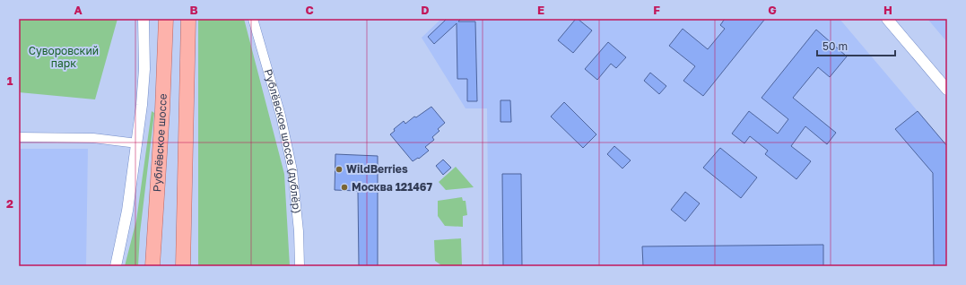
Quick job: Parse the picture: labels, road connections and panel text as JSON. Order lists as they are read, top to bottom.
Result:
{
  "streets": {
    "main road": ["Рублёвское шоссе"],
    "street": ["Рублёвское шоссе (дублёр)"]
  },
  "parks": ["Суворовский парк"],
  "places": ["WildBerries", "Москва 121467"],
  "scale_bar": "50 m",
  "grid": {
    "columns": [
      "A",
      "B",
      "C",
      "D",
      "E",
      "F",
      "G",
      "H"
    ],
    "rows": ["1", "2"]
  }
}
